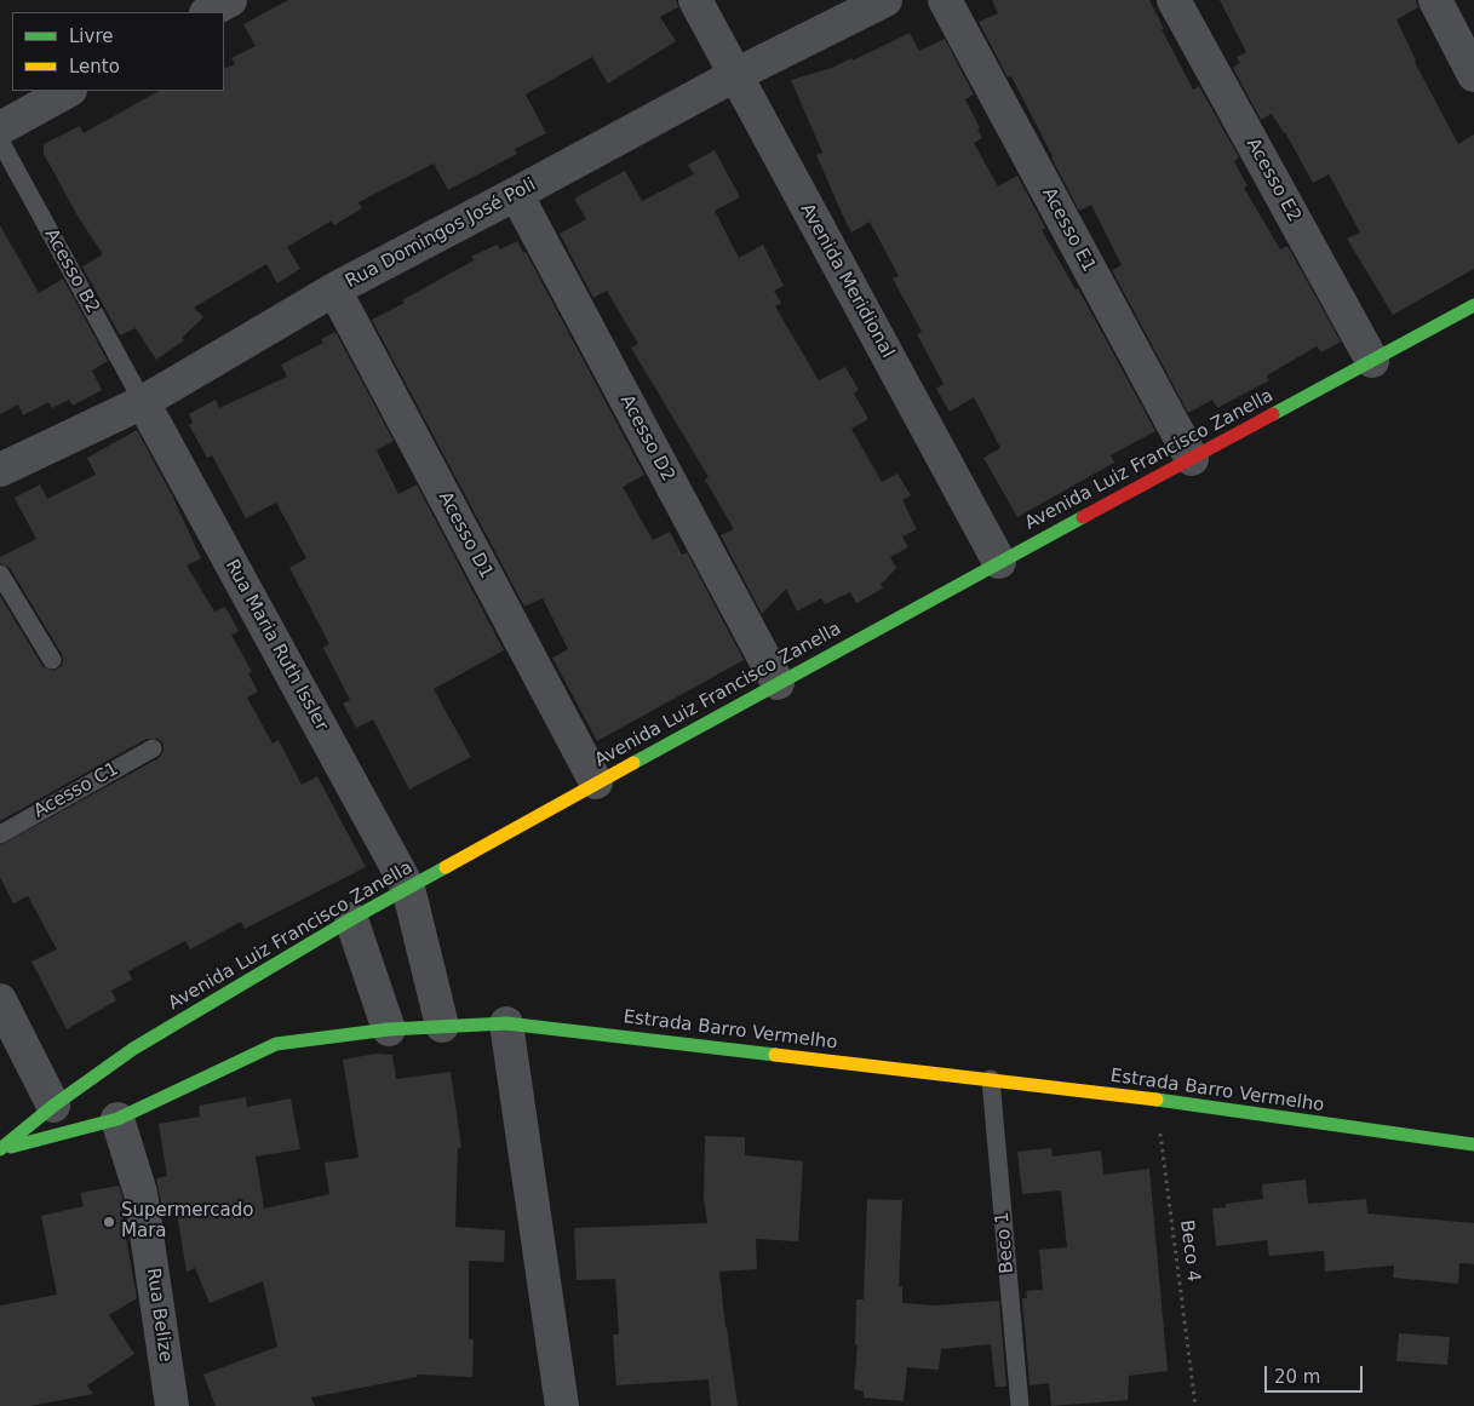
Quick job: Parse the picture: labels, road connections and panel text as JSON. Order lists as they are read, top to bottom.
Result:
{
  "streets": {
    "street": [
      "Acesso E2",
      "Acesso E1",
      "Rua Domingos José Poli",
      "Avenida Meridional",
      "Acesso D2",
      "Avenida Luiz Francisco Zanella",
      "Acesso D1",
      "Rua Maria Ruth Issler",
      "Estrada Barro Vermelho",
      "Rua Belize"
    ],
    "lane": ["Acesso B2", "Acesso C1", "Beco 1"],
    "path": ["Beco 4"]
  },
  "crossings": [
    ["Acesso E2", "Avenida Luiz Francisco Zanella"],
    ["Acesso E1", "Avenida Luiz Francisco Zanella"],
    ["Rua Domingos José Poli", "Acesso B2"],
    ["Rua Domingos José Poli", "Avenida Meridional"],
    ["Rua Domingos José Poli", "Acesso D2"],
    ["Rua Domingos José Poli", "Acesso D1"],
    ["Rua Domingos José Poli", "Rua Maria Ruth Issler"],
    ["Acesso B2", "Rua Maria Ruth Issler"],
    ["Avenida Meridional", "Avenida Luiz Francisco Zanella"],
    ["Acesso D2", "Avenida Luiz Francisco Zanella"],
    ["Avenida Luiz Francisco Zanella", "Acesso D1"],
    ["Avenida Luiz Francisco Zanella", "Rua Maria Ruth Issler"],
    ["Avenida Luiz Francisco Zanella", "Estrada Barro Vermelho"],
    ["Rua Maria Ruth Issler", "Estrada Barro Vermelho"],
    ["Estrada Barro Vermelho", "Beco 1"],
    ["Estrada Barro Vermelho", "Beco 4"],
    ["Estrada Barro Vermelho", "Rua Belize"]
  ],
  "places": ["Supermercado Mara"],
  "legend": ["Livre", "Lento"],
  "scale_bar": "20 m"
}
